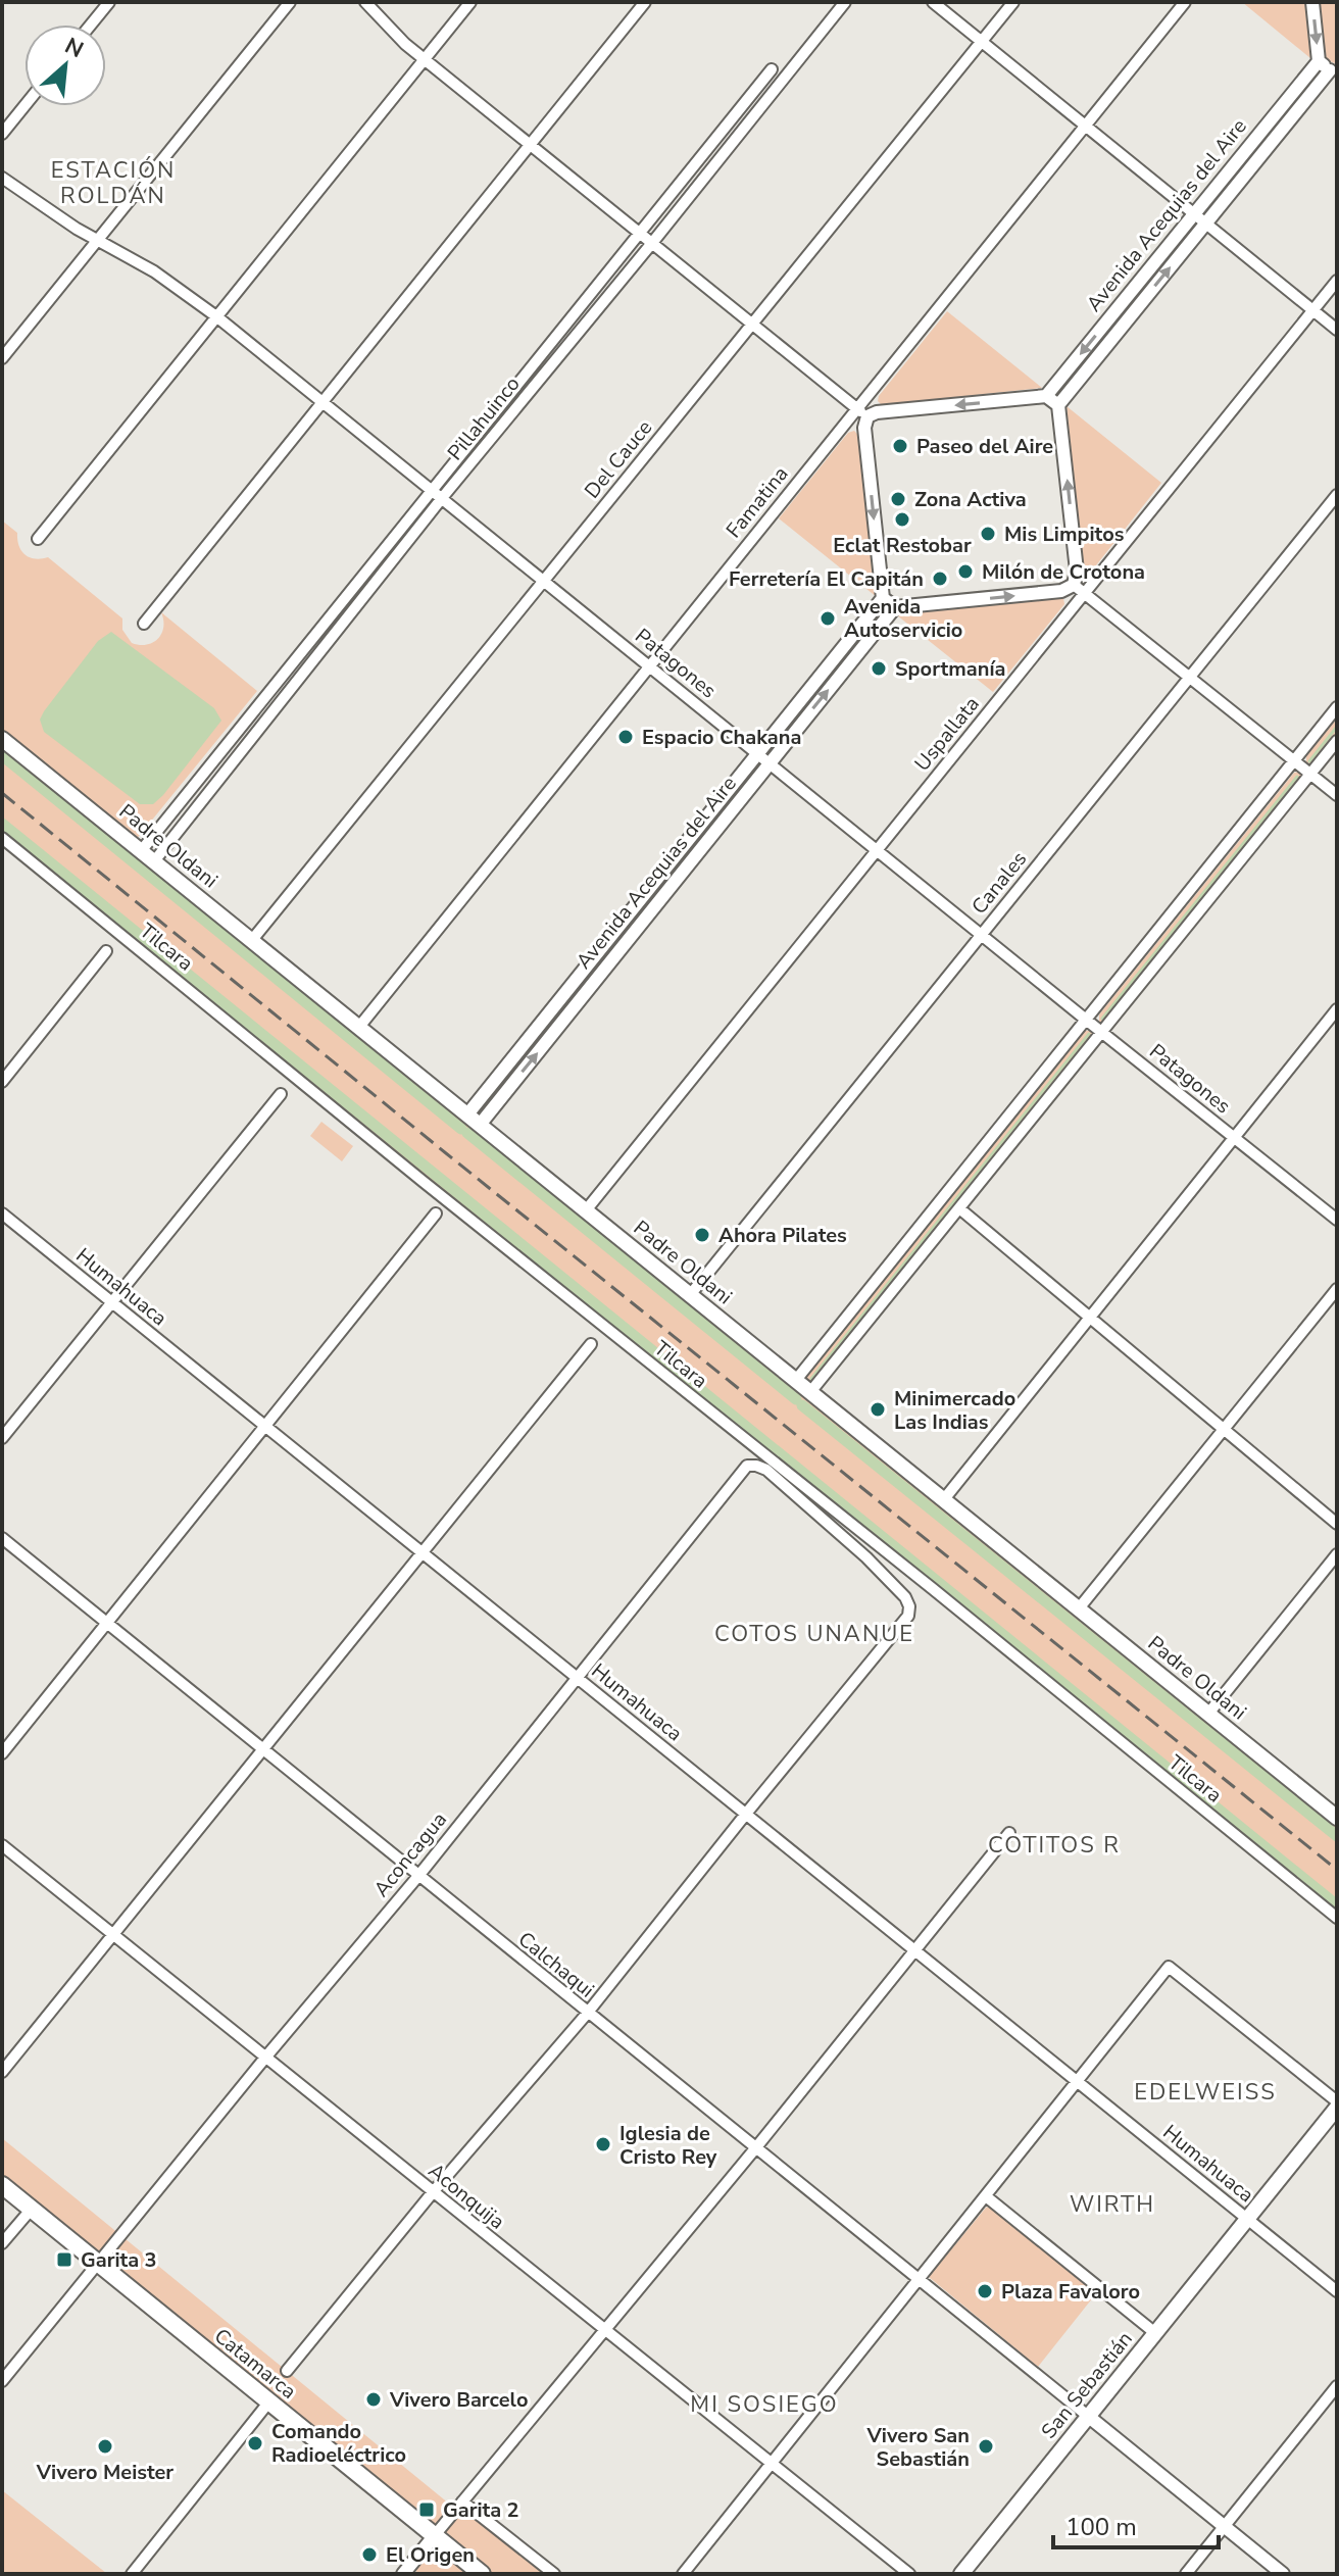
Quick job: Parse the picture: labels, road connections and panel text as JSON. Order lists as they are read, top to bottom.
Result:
{
  "streets": {
    "main road": ["Padre Oldani", "Catamarca", "San Sebastián"],
    "street": [
      "Avenida Acequias del Aire",
      "Pillahuinco",
      "Del Cauce",
      "Famatina",
      "Patagones",
      "Uspallata",
      "Canales",
      "Tilcara",
      "Humahuaca",
      "Aconcagua",
      "Calchaqui",
      "Aconquija"
    ]
  },
  "crossings": [
    ["Avenida Acequias del Aire", "Patagones"],
    ["Avenida Acequias del Aire", "Padre Oldani"],
    ["Pillahuinco", "Patagones"],
    ["Pillahuinco", "Padre Oldani"],
    ["Del Cauce", "Patagones"],
    ["Del Cauce", "Padre Oldani"],
    ["Famatina", "Patagones"],
    ["Famatina", "Padre Oldani"],
    ["Patagones", "Uspallata"],
    ["Patagones", "Canales"],
    ["Uspallata", "Padre Oldani"],
    ["Padre Oldani", "Canales"],
    ["Humahuaca", "Aconcagua"],
    ["Humahuaca", "San Sebastián"],
    ["Aconcagua", "Calchaqui"],
    ["Aconcagua", "Aconquija"],
    ["Aconcagua", "Catamarca"],
    ["Calchaqui", "San Sebastián"]
  ],
  "districts": [
    "ESTACIÓN ROLDÁN",
    "COTOS UNANUE",
    "COTITOS R",
    "EDELWEISS",
    "WIRTH",
    "MI SOSIEGO"
  ],
  "places": {
    "other": [
      "Paseo del Aire",
      "Zona Activa",
      "Eclat Restobar",
      "Mis Limpitos",
      "Milón de Crotona",
      "Ferretería El Capitán",
      "Avenida Autoservicio",
      "Sportmanía",
      "Espacio Chakana",
      "Ahora Pilates",
      "Minimercado Las Indias",
      "Iglesia de Cristo Rey",
      "Plaza Favaloro",
      "Vivero Barcelo",
      "Comando Radioeléctrico",
      "Vivero Meister",
      "Vivero San Sebastián",
      "El Origen"
    ],
    "transit": ["Garita 3", "Garita 2"]
  },
  "scale_bar": "100 m",
  "north": "top right"
}
